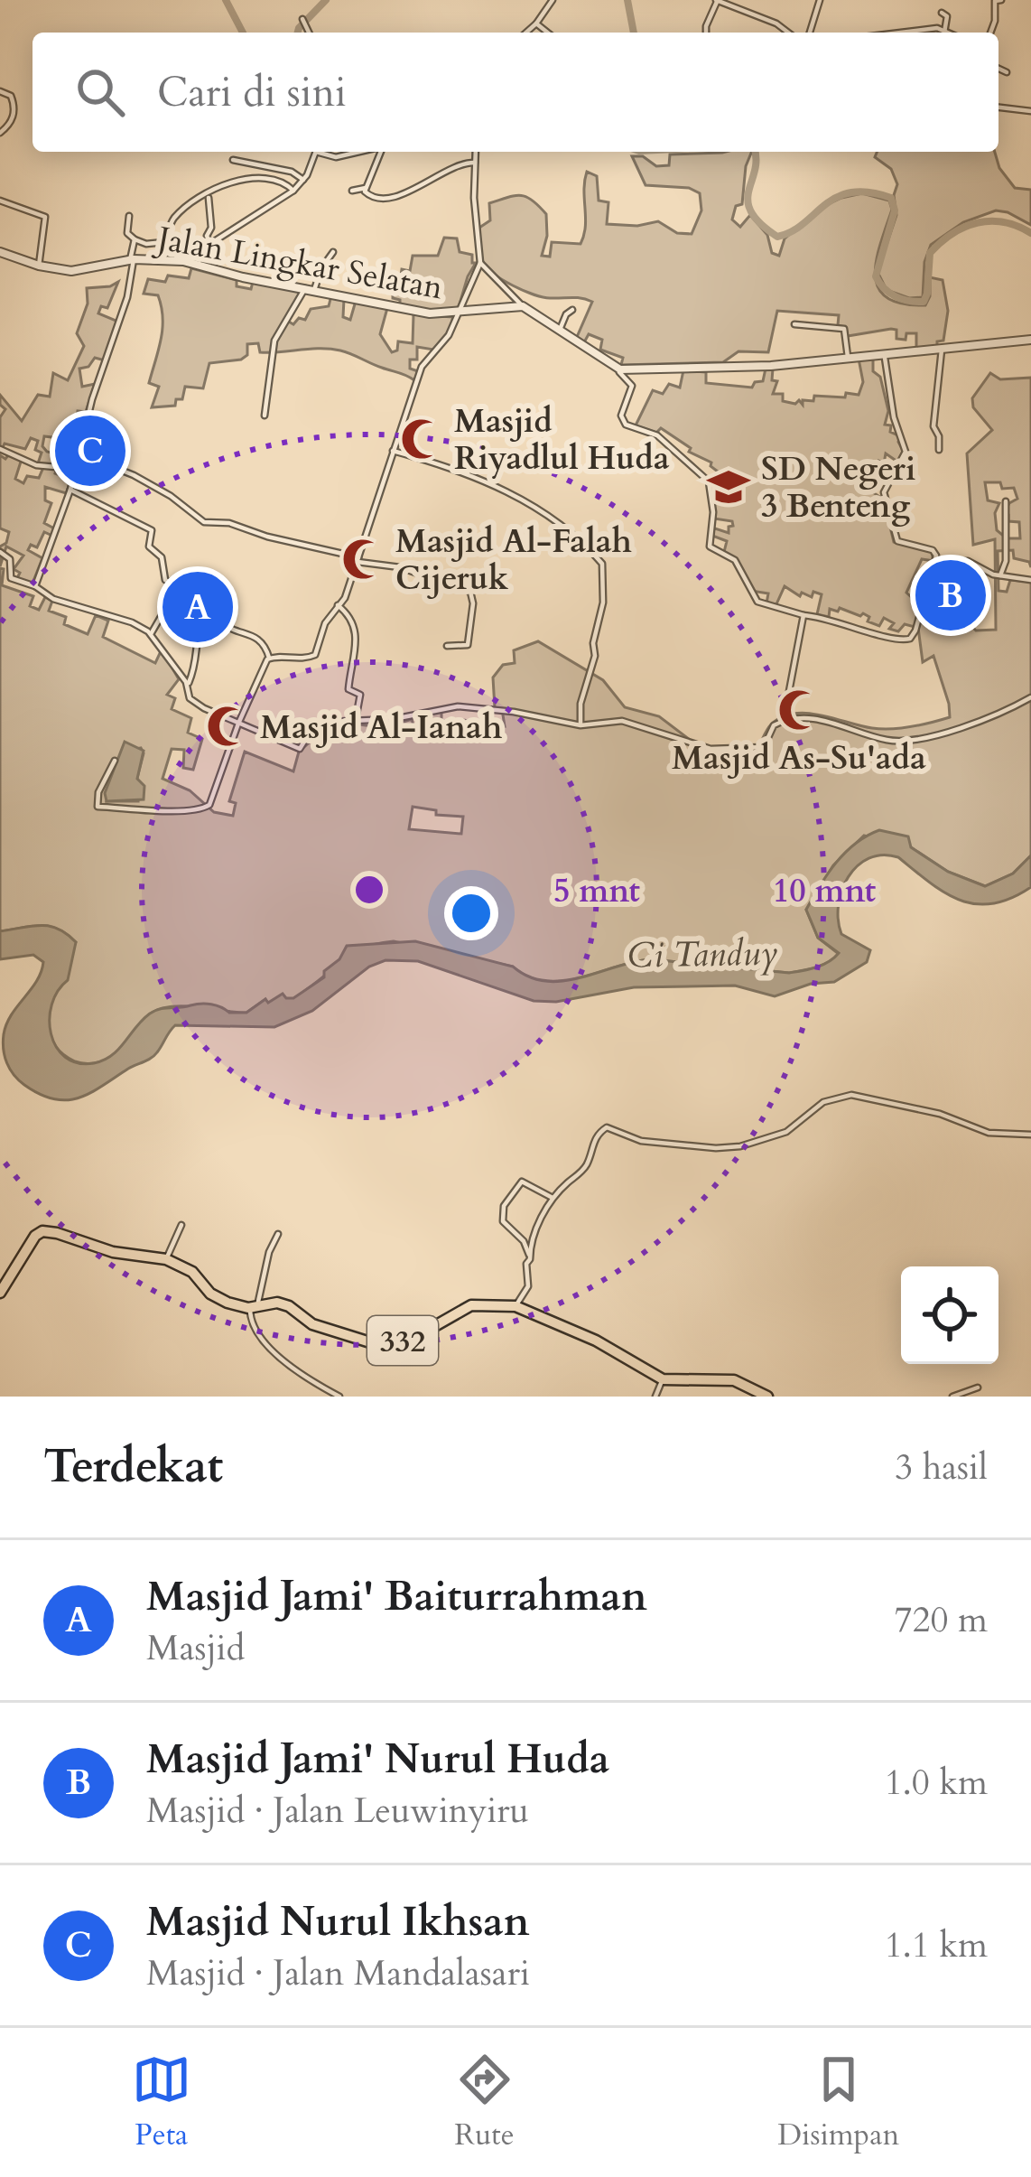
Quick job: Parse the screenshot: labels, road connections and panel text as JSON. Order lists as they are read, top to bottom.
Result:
{
  "streets": {
    "main road": ["332"],
    "street": ["Jalan Lingkar Selatan"]
  },
  "water": ["Ci Tanduy"],
  "places": {
    "mosque": [
      "Masjid Riyadlul Huda",
      "Masjid Al-Falah Cijeruk",
      "Masjid As-Su'ada",
      "Masjid Al-Ianah"
    ],
    "school or university": ["SD Negeri 3 Benteng"]
  },
  "page": {
    "search": "Cari di sini",
    "pins": ["C", "B", "A"],
    "heading": ["Terdekat", "3 hasil"],
    "list": [
      {
        "mark": "A",
        "name": "Masjid Jami' Baiturrahman",
        "note": "Masjid",
        "value": "720 m"
      },
      {
        "mark": "B",
        "name": "Masjid Jami' Nurul Huda",
        "note": "Masjid · Jalan Leuwinyiru",
        "value": "1.0 km"
      },
      {
        "mark": "C",
        "name": "Masjid Nurul Ikhsan",
        "note": "Masjid · Jalan Mandalasari",
        "value": "1.1 km"
      }
    ],
    "nav": ["Peta", "Rute", "Disimpan"]
  },
  "rings": ["5 mnt", "10 mnt"]
}
